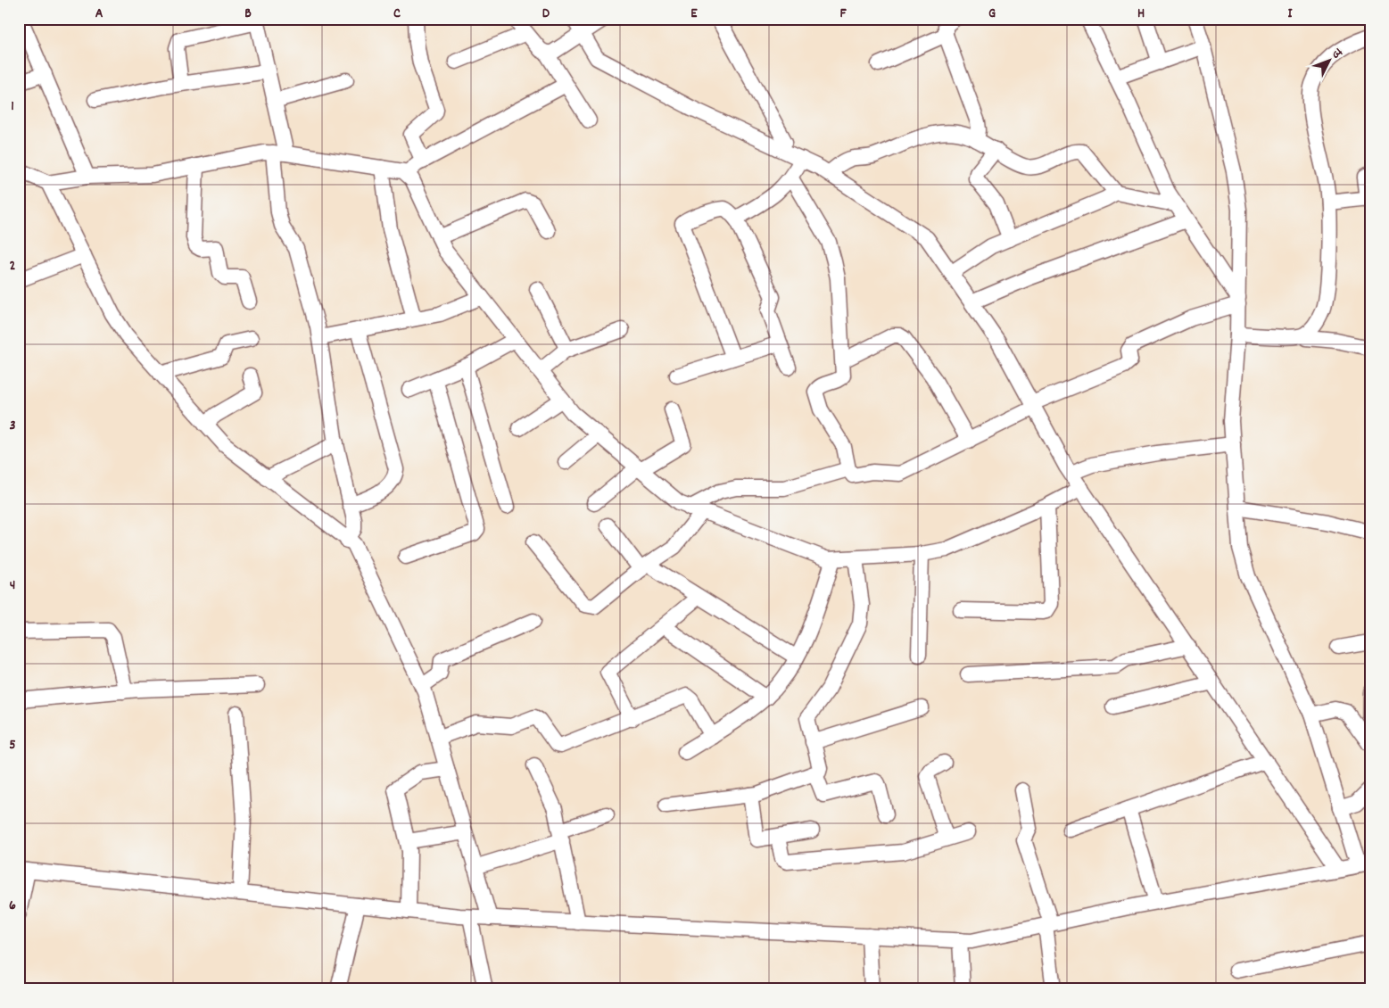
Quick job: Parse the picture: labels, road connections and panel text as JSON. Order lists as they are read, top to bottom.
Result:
{
  "north": "top right",
  "grid": {
    "columns": [
      "A",
      "B",
      "C",
      "D",
      "E",
      "F",
      "G",
      "H",
      "I"
    ],
    "rows": [
      "1",
      "2",
      "3",
      "4",
      "5",
      "6"
    ]
  }
}
